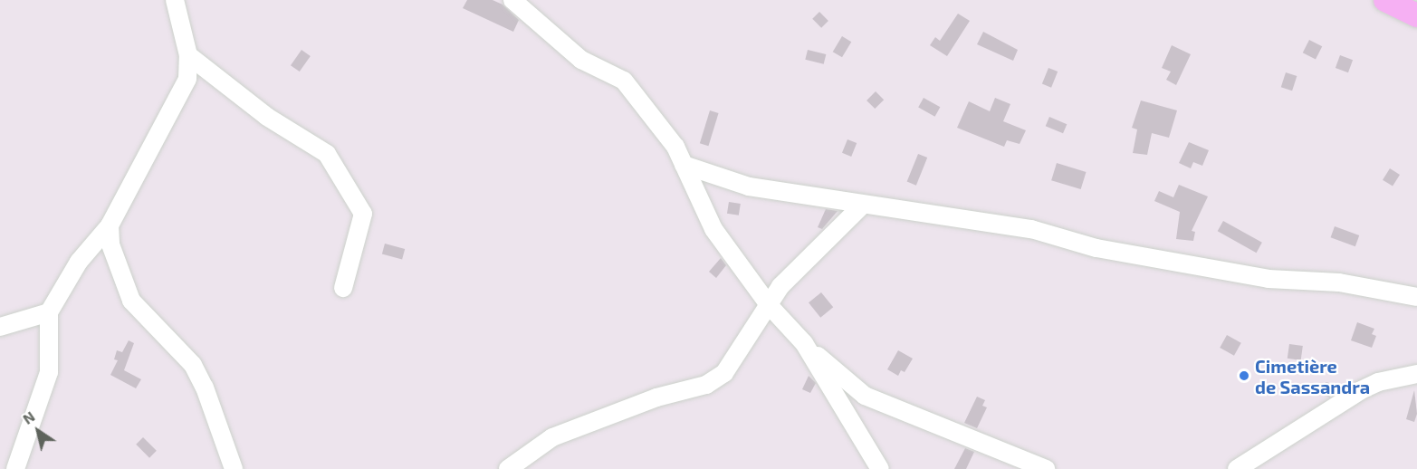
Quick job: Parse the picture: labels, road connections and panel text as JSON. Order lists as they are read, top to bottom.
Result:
{
  "places": ["Cimetière de Sassandra"],
  "north": "top left"
}
